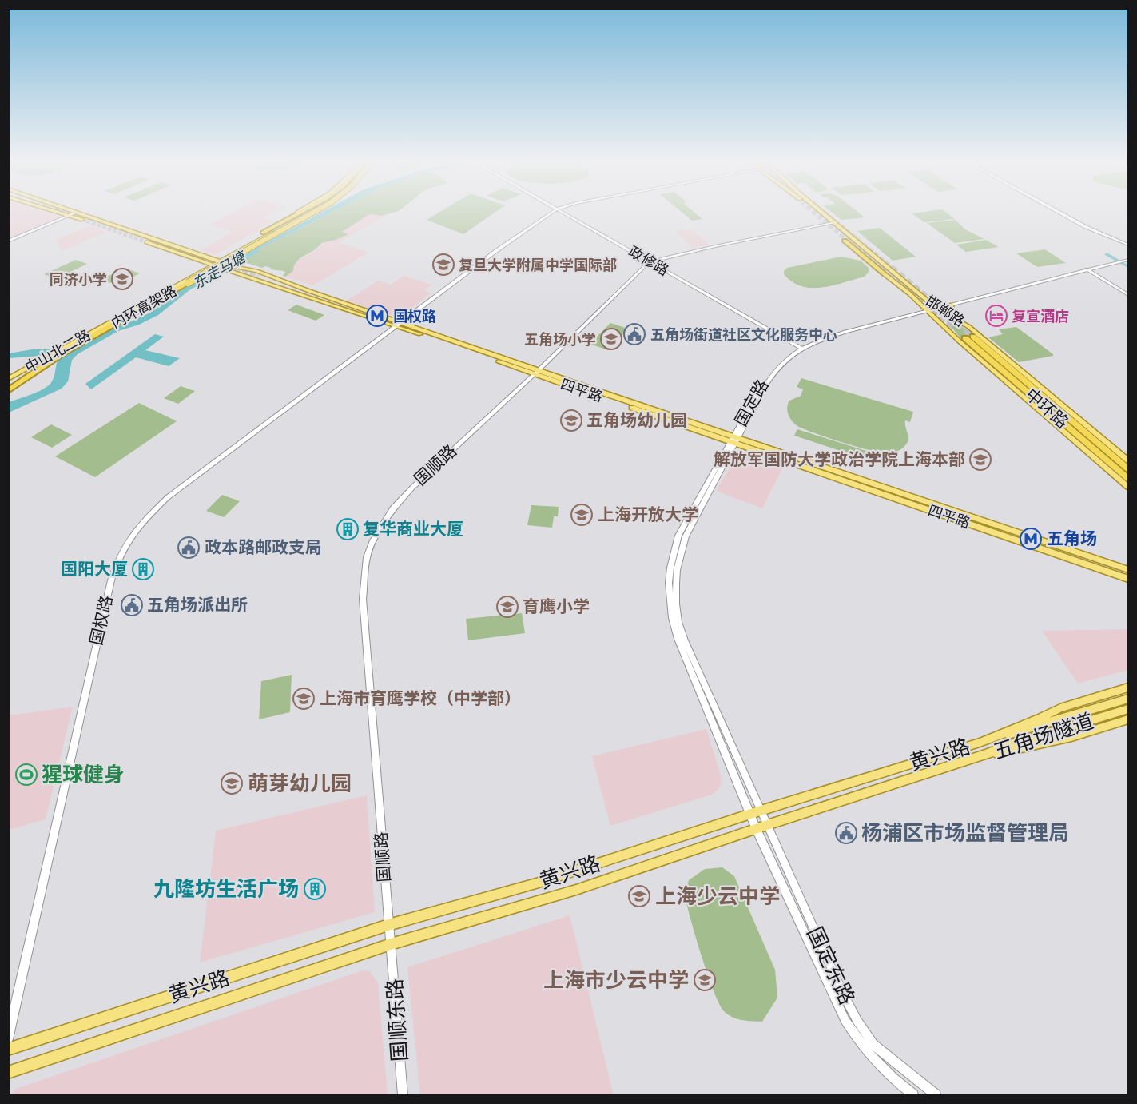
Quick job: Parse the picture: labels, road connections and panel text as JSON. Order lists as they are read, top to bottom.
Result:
{
  "streets": {
    "highway": ["内环高架路", "中环路"],
    "main road": [
      "邯郸路",
      "中山北二路",
      "四平路",
      "五角场隧道",
      "黄兴路"
    ],
    "street": [
      "政修路",
      "国定路",
      "国顺路",
      "国权路",
      "国定东路",
      "国顺东路"
    ]
  },
  "crossings": [
    ["政修路", "国定路"],
    ["政修路", "国顺路"],
    ["邯郸路", "国定路"],
    ["邯郸路", "国顺路"],
    ["中山北二路", "四平路"],
    ["四平路", "国定路"],
    ["四平路", "国顺路"],
    ["四平路", "国权路"],
    ["国定路", "黄兴路"],
    ["国定路", "国定东路"],
    ["国顺路", "黄兴路"],
    ["国顺路", "国顺东路"],
    ["五角场隧道", "黄兴路"],
    ["五角场隧道", "国定东路"],
    ["黄兴路", "国定东路"],
    ["黄兴路", "国顺东路"]
  ],
  "water": ["东走马塘"],
  "places": {
    "school or university": [
      "复旦大学附属中学国际部",
      "同济小学",
      "五角场小学",
      "五角场幼儿园",
      "解放军国防大学政治学院上海本部",
      "上海开放大学",
      "育鹰小学",
      "上海市育鹰学校（中学部）",
      "萌芽幼儿园",
      "上海少云中学",
      "上海市少云中学"
    ],
    "metro station": ["国权路", "五角场"],
    "hotel": ["复宣酒店"],
    "public building": [
      "五角场街道社区文化服务中心",
      "政本路邮政支局",
      "五角场派出所",
      "杨浦区市场监督管理局"
    ],
    "building": ["复华商业大厦", "国阳大厦", "九隆坊生活广场"],
    "sports": ["猩球健身"]
  }
}
